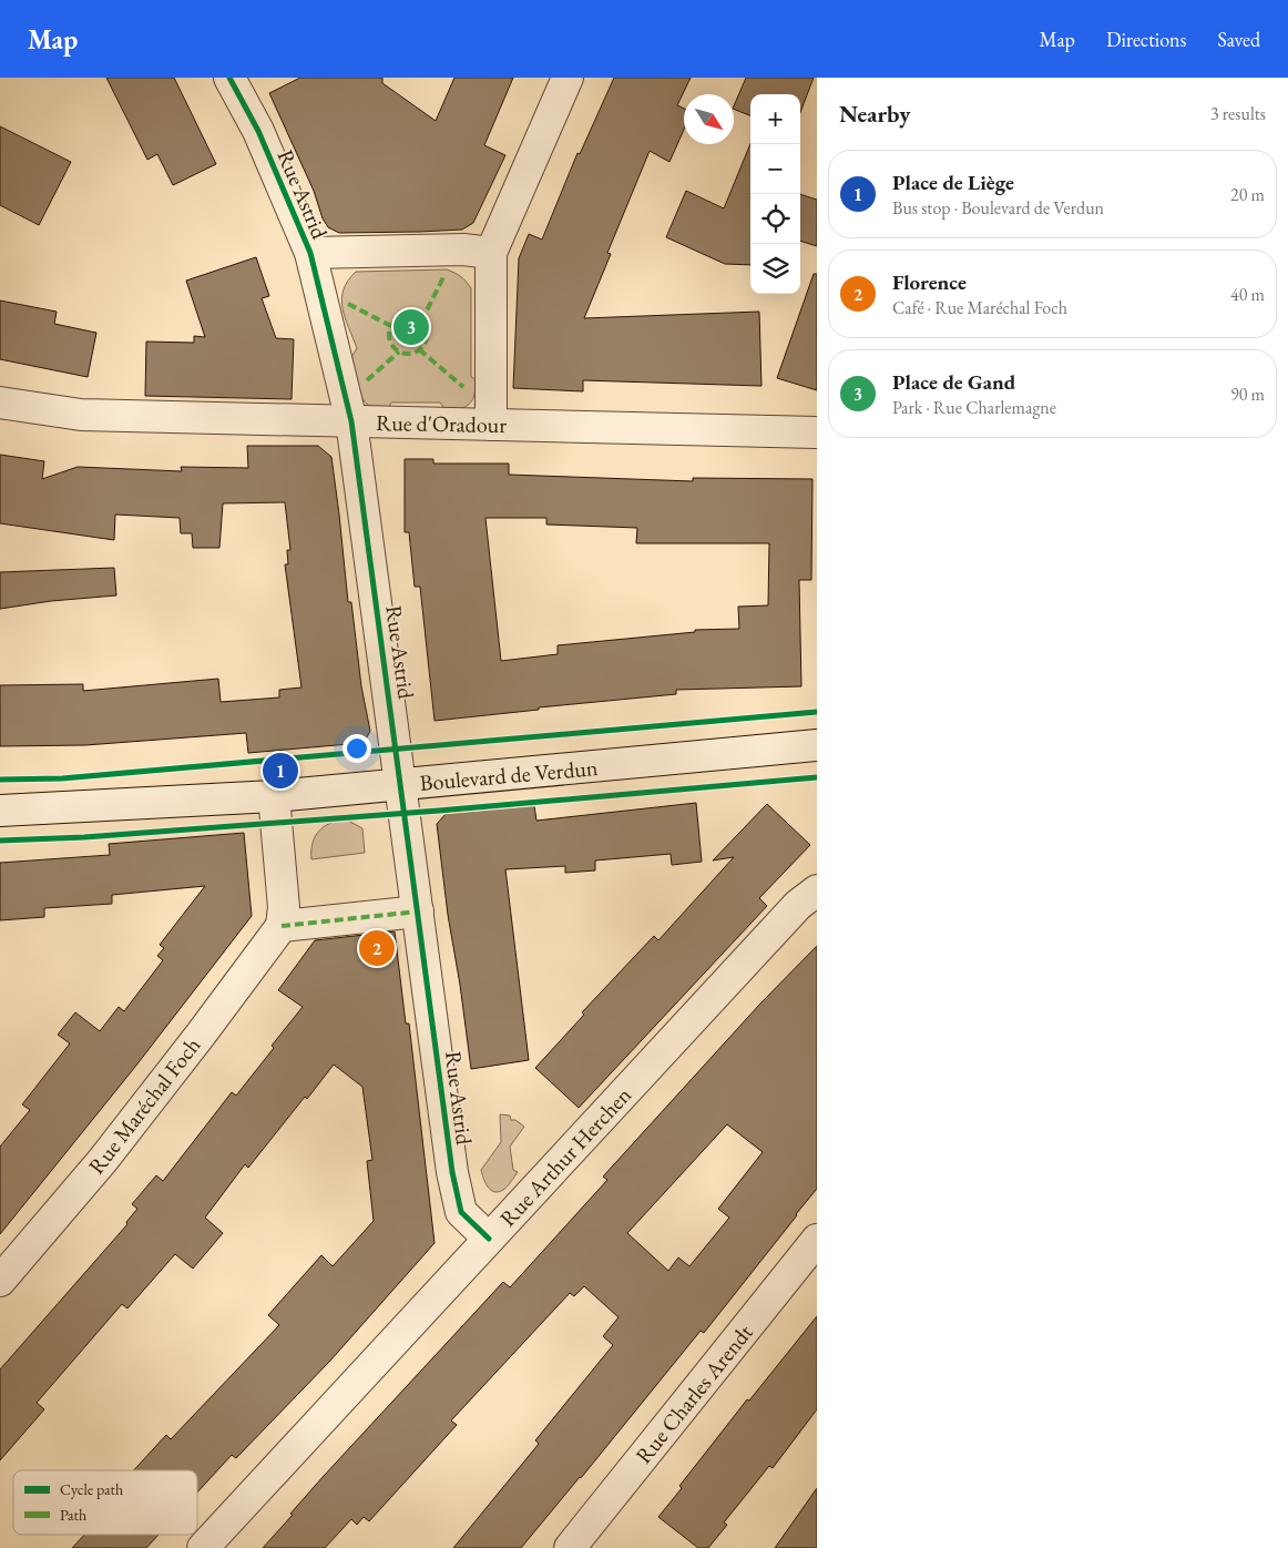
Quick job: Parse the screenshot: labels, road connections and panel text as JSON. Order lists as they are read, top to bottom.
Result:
{
  "streets": {
    "street": [
      "Rue Astrid",
      "Rue d'Oradour",
      "Boulevard de Verdun",
      "Rue Maréchal Foch",
      "Rue Arthur Herchen",
      "Rue Charles Arendt"
    ]
  },
  "crossings": [
    ["Rue Astrid", "Rue d'Oradour"],
    ["Rue Astrid", "Boulevard de Verdun"],
    ["Rue Astrid", "Rue Arthur Herchen"]
  ],
  "legend": ["Cycle path", "Path"],
  "north": "bottom right",
  "page": {
    "header": "Map",
    "nav": ["Map", "Directions", "Saved"],
    "heading": ["Nearby", "3 results"],
    "map_buttons": ["+", "−"],
    "list": [
      {
        "mark": "1",
        "name": "Place de Liège",
        "note": "Bus stop · Boulevard de Verdun",
        "value": "20 m"
      },
      {
        "mark": "2",
        "name": "Florence",
        "note": "Café · Rue Maréchal Foch",
        "value": "40 m"
      },
      {
        "mark": "3",
        "name": "Place de Gand",
        "note": "Park · Rue Charlemagne",
        "value": "90 m"
      }
    ],
    "pins": ["3", "1", "2"]
  }
}
